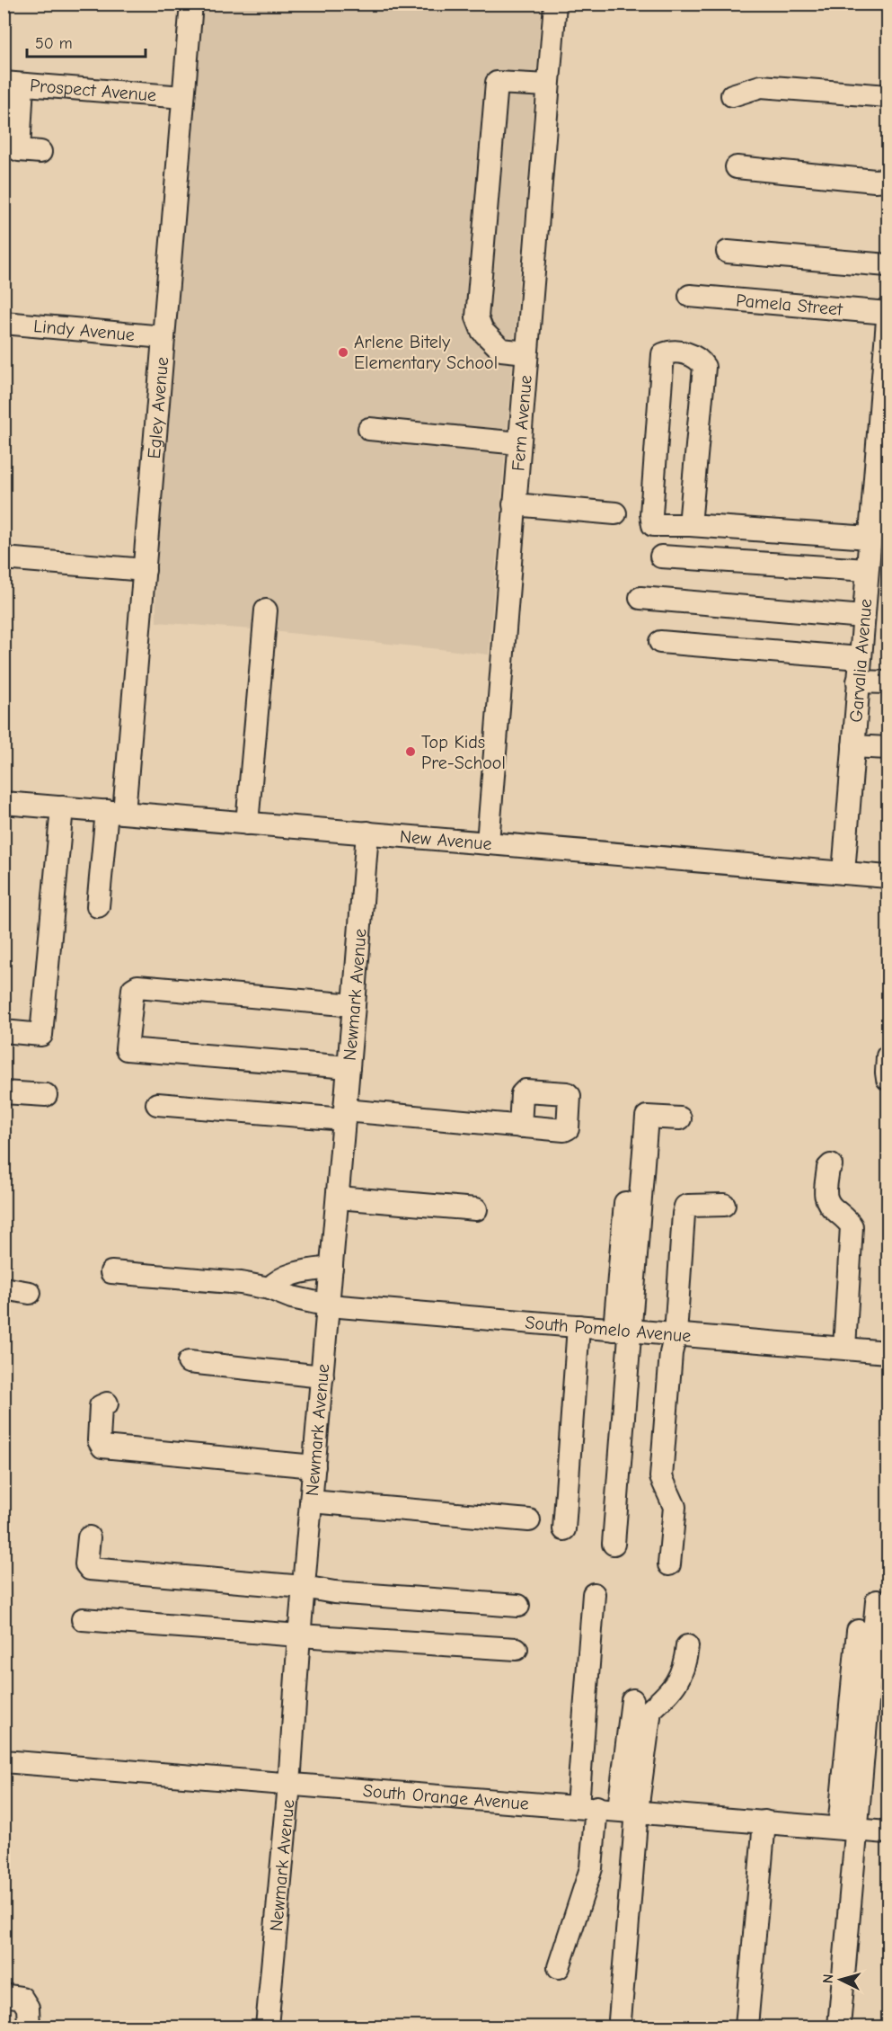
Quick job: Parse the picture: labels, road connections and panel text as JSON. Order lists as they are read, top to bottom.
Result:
{
  "streets": {
    "street": [
      "Prospect Avenue",
      "Pamela Street",
      "Lindy Avenue",
      "Egley Avenue",
      "Fern Avenue",
      "Garvalia Avenue",
      "New Avenue",
      "Newmark Avenue",
      "South Pomelo Avenue",
      "South Orange Avenue"
    ]
  },
  "crossings": [
    ["Prospect Avenue", "Egley Avenue"],
    ["Lindy Avenue", "Egley Avenue"],
    ["Egley Avenue", "New Avenue"],
    ["Fern Avenue", "New Avenue"],
    ["Garvalia Avenue", "New Avenue"],
    ["New Avenue", "Newmark Avenue"],
    ["Newmark Avenue", "South Pomelo Avenue"],
    ["Newmark Avenue", "South Orange Avenue"]
  ],
  "places": ["Arlene Bitely Elementary School", "Top Kids Pre-School"],
  "scale_bar": "50 m",
  "north": "left"
}
